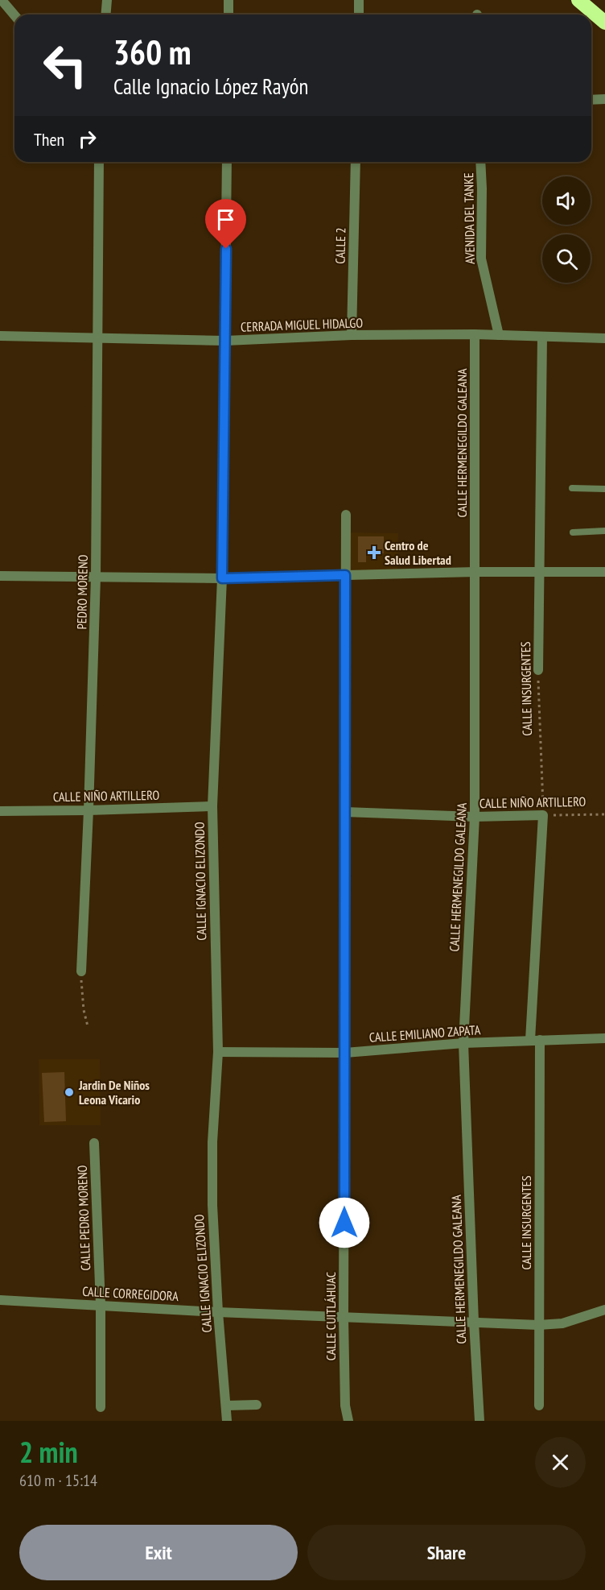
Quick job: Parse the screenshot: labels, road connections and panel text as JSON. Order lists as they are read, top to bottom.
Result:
{
  "streets": {
    "street": [
      "AVENIDA DEL TANKE",
      "CALLE 2",
      "CERRADA MIGUEL HIDALGO",
      "CALLE HERMENEGILDO GALEANA",
      "PEDRO MORENO",
      "CALLE INSURGENTES",
      "CALLE NIÑO ARTILLERO",
      "CALLE IGNACIO ELIZONDO",
      "CALLE EMILIANO ZAPATA",
      "CALLE PEDRO MORENO",
      "CALLE CORREGIDORA",
      "CALLE CUITLÁHUAC"
    ]
  },
  "crossings": [
    ["AVENIDA DEL TANKE", "CERRADA MIGUEL HIDALGO"],
    ["CALLE 2", "CERRADA MIGUEL HIDALGO"],
    ["CERRADA MIGUEL HIDALGO", "CALLE HERMENEGILDO GALEANA"],
    ["CERRADA MIGUEL HIDALGO", "PEDRO MORENO"],
    ["CERRADA MIGUEL HIDALGO", "CALLE INSURGENTES"],
    ["CERRADA MIGUEL HIDALGO", "CALLE IGNACIO ELIZONDO"],
    ["CALLE HERMENEGILDO GALEANA", "CALLE NIÑO ARTILLERO"],
    ["CALLE HERMENEGILDO GALEANA", "CALLE EMILIANO ZAPATA"],
    ["CALLE HERMENEGILDO GALEANA", "CALLE CORREGIDORA"],
    ["PEDRO MORENO", "CALLE NIÑO ARTILLERO"],
    ["CALLE INSURGENTES", "CALLE NIÑO ARTILLERO"],
    ["CALLE INSURGENTES", "CALLE EMILIANO ZAPATA"],
    ["CALLE INSURGENTES", "CALLE CORREGIDORA"],
    ["CALLE NIÑO ARTILLERO", "CALLE IGNACIO ELIZONDO"],
    ["CALLE NIÑO ARTILLERO", "CALLE CUITLÁHUAC"],
    ["CALLE IGNACIO ELIZONDO", "CALLE EMILIANO ZAPATA"],
    ["CALLE IGNACIO ELIZONDO", "CALLE CORREGIDORA"],
    ["CALLE EMILIANO ZAPATA", "CALLE CUITLÁHUAC"],
    ["CALLE PEDRO MORENO", "CALLE CORREGIDORA"],
    ["CALLE CORREGIDORA", "CALLE CUITLÁHUAC"]
  ],
  "places": {
    "health": ["Centro de Salud Libertad"],
    "other": ["Jardin De Niños Leona Vicario"]
  },
  "page": {
    "turn": ["360 m", "Calle Ignacio López Rayón"],
    "then": "Then",
    "heading": ["2 min", "610 m · 15:14"],
    "buttons": ["Exit", "Share"]
  }
}
